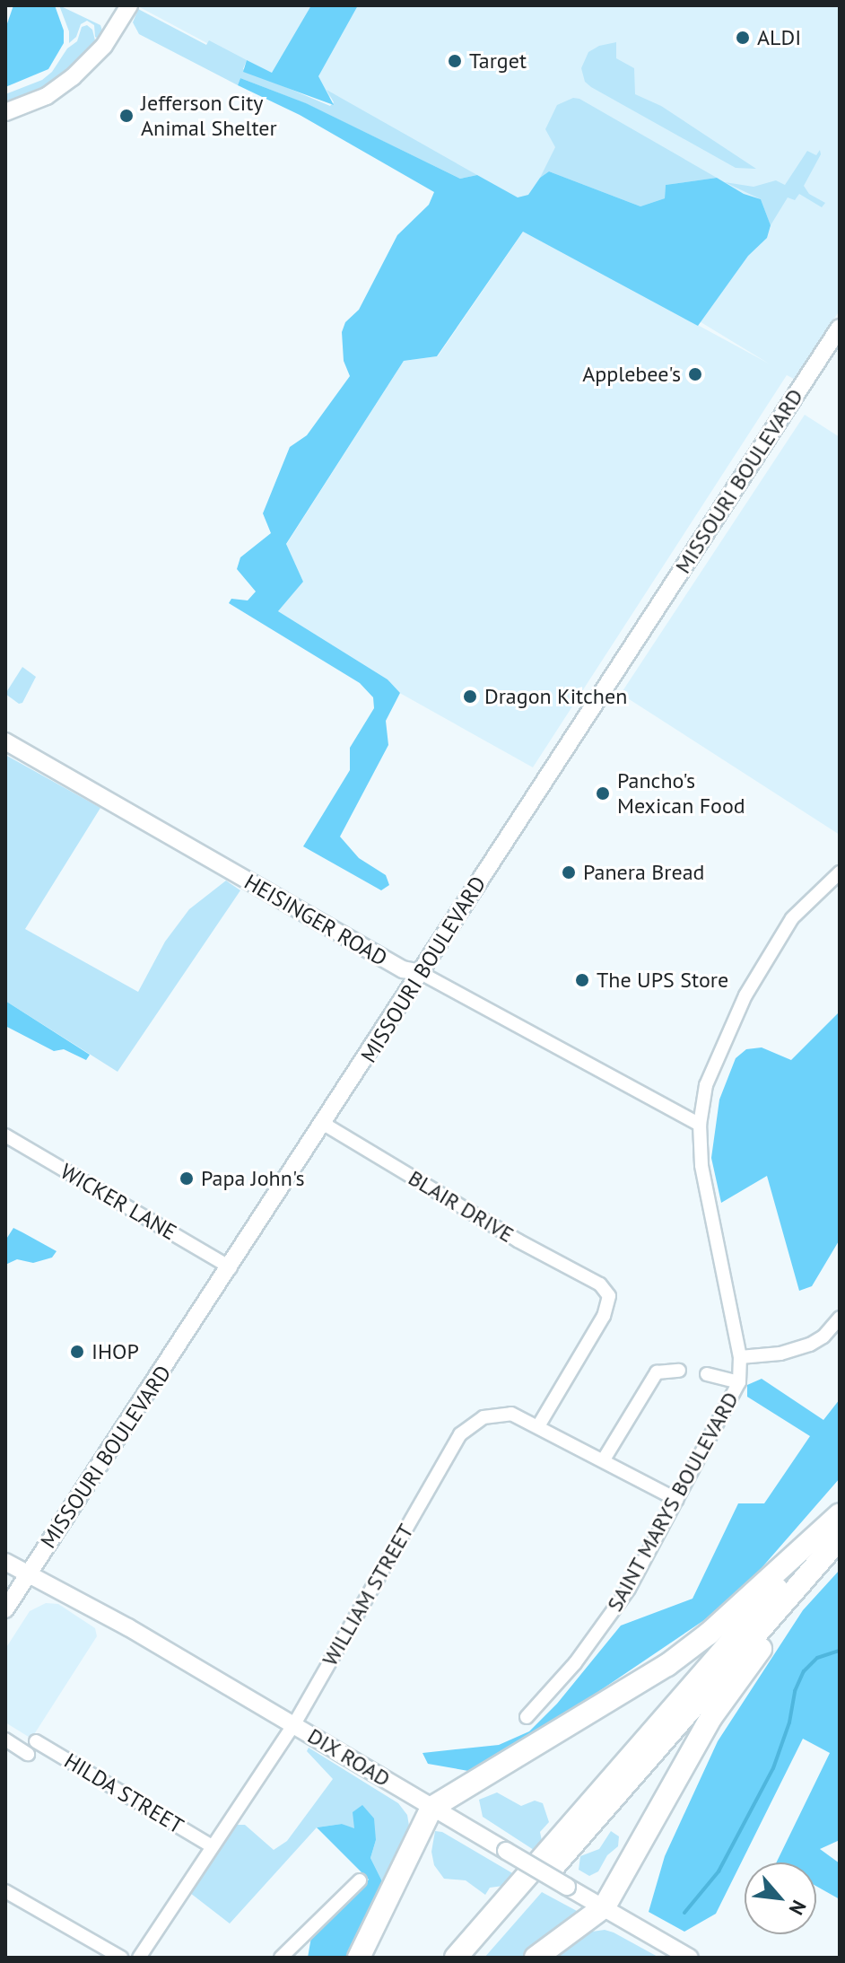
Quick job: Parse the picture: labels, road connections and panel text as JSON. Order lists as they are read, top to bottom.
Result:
{
  "streets": {
    "main road": ["MISSOURI BOULEVARD", "HEISINGER ROAD", "DIX ROAD"],
    "street": [
      "WICKER LANE",
      "BLAIR DRIVE",
      "SAINT MARYS BOULEVARD",
      "WILLIAM STREET",
      "HILDA STREET"
    ]
  },
  "crossings": [
    ["MISSOURI BOULEVARD", "HEISINGER ROAD"],
    ["MISSOURI BOULEVARD", "WICKER LANE"],
    ["MISSOURI BOULEVARD", "BLAIR DRIVE"],
    ["MISSOURI BOULEVARD", "DIX ROAD"],
    ["HEISINGER ROAD", "SAINT MARYS BOULEVARD"],
    ["BLAIR DRIVE", "WILLIAM STREET"],
    ["SAINT MARYS BOULEVARD", "WILLIAM STREET"],
    ["WILLIAM STREET", "DIX ROAD"],
    ["WILLIAM STREET", "HILDA STREET"]
  ],
  "places": [
    "ALDI",
    "Target",
    "Jefferson City Animal Shelter",
    "Applebee's",
    "Dragon Kitchen",
    "Pancho's Mexican Food",
    "Panera Bread",
    "The UPS Store",
    "Papa John's",
    "IHOP"
  ],
  "north": "bottom right"
}
